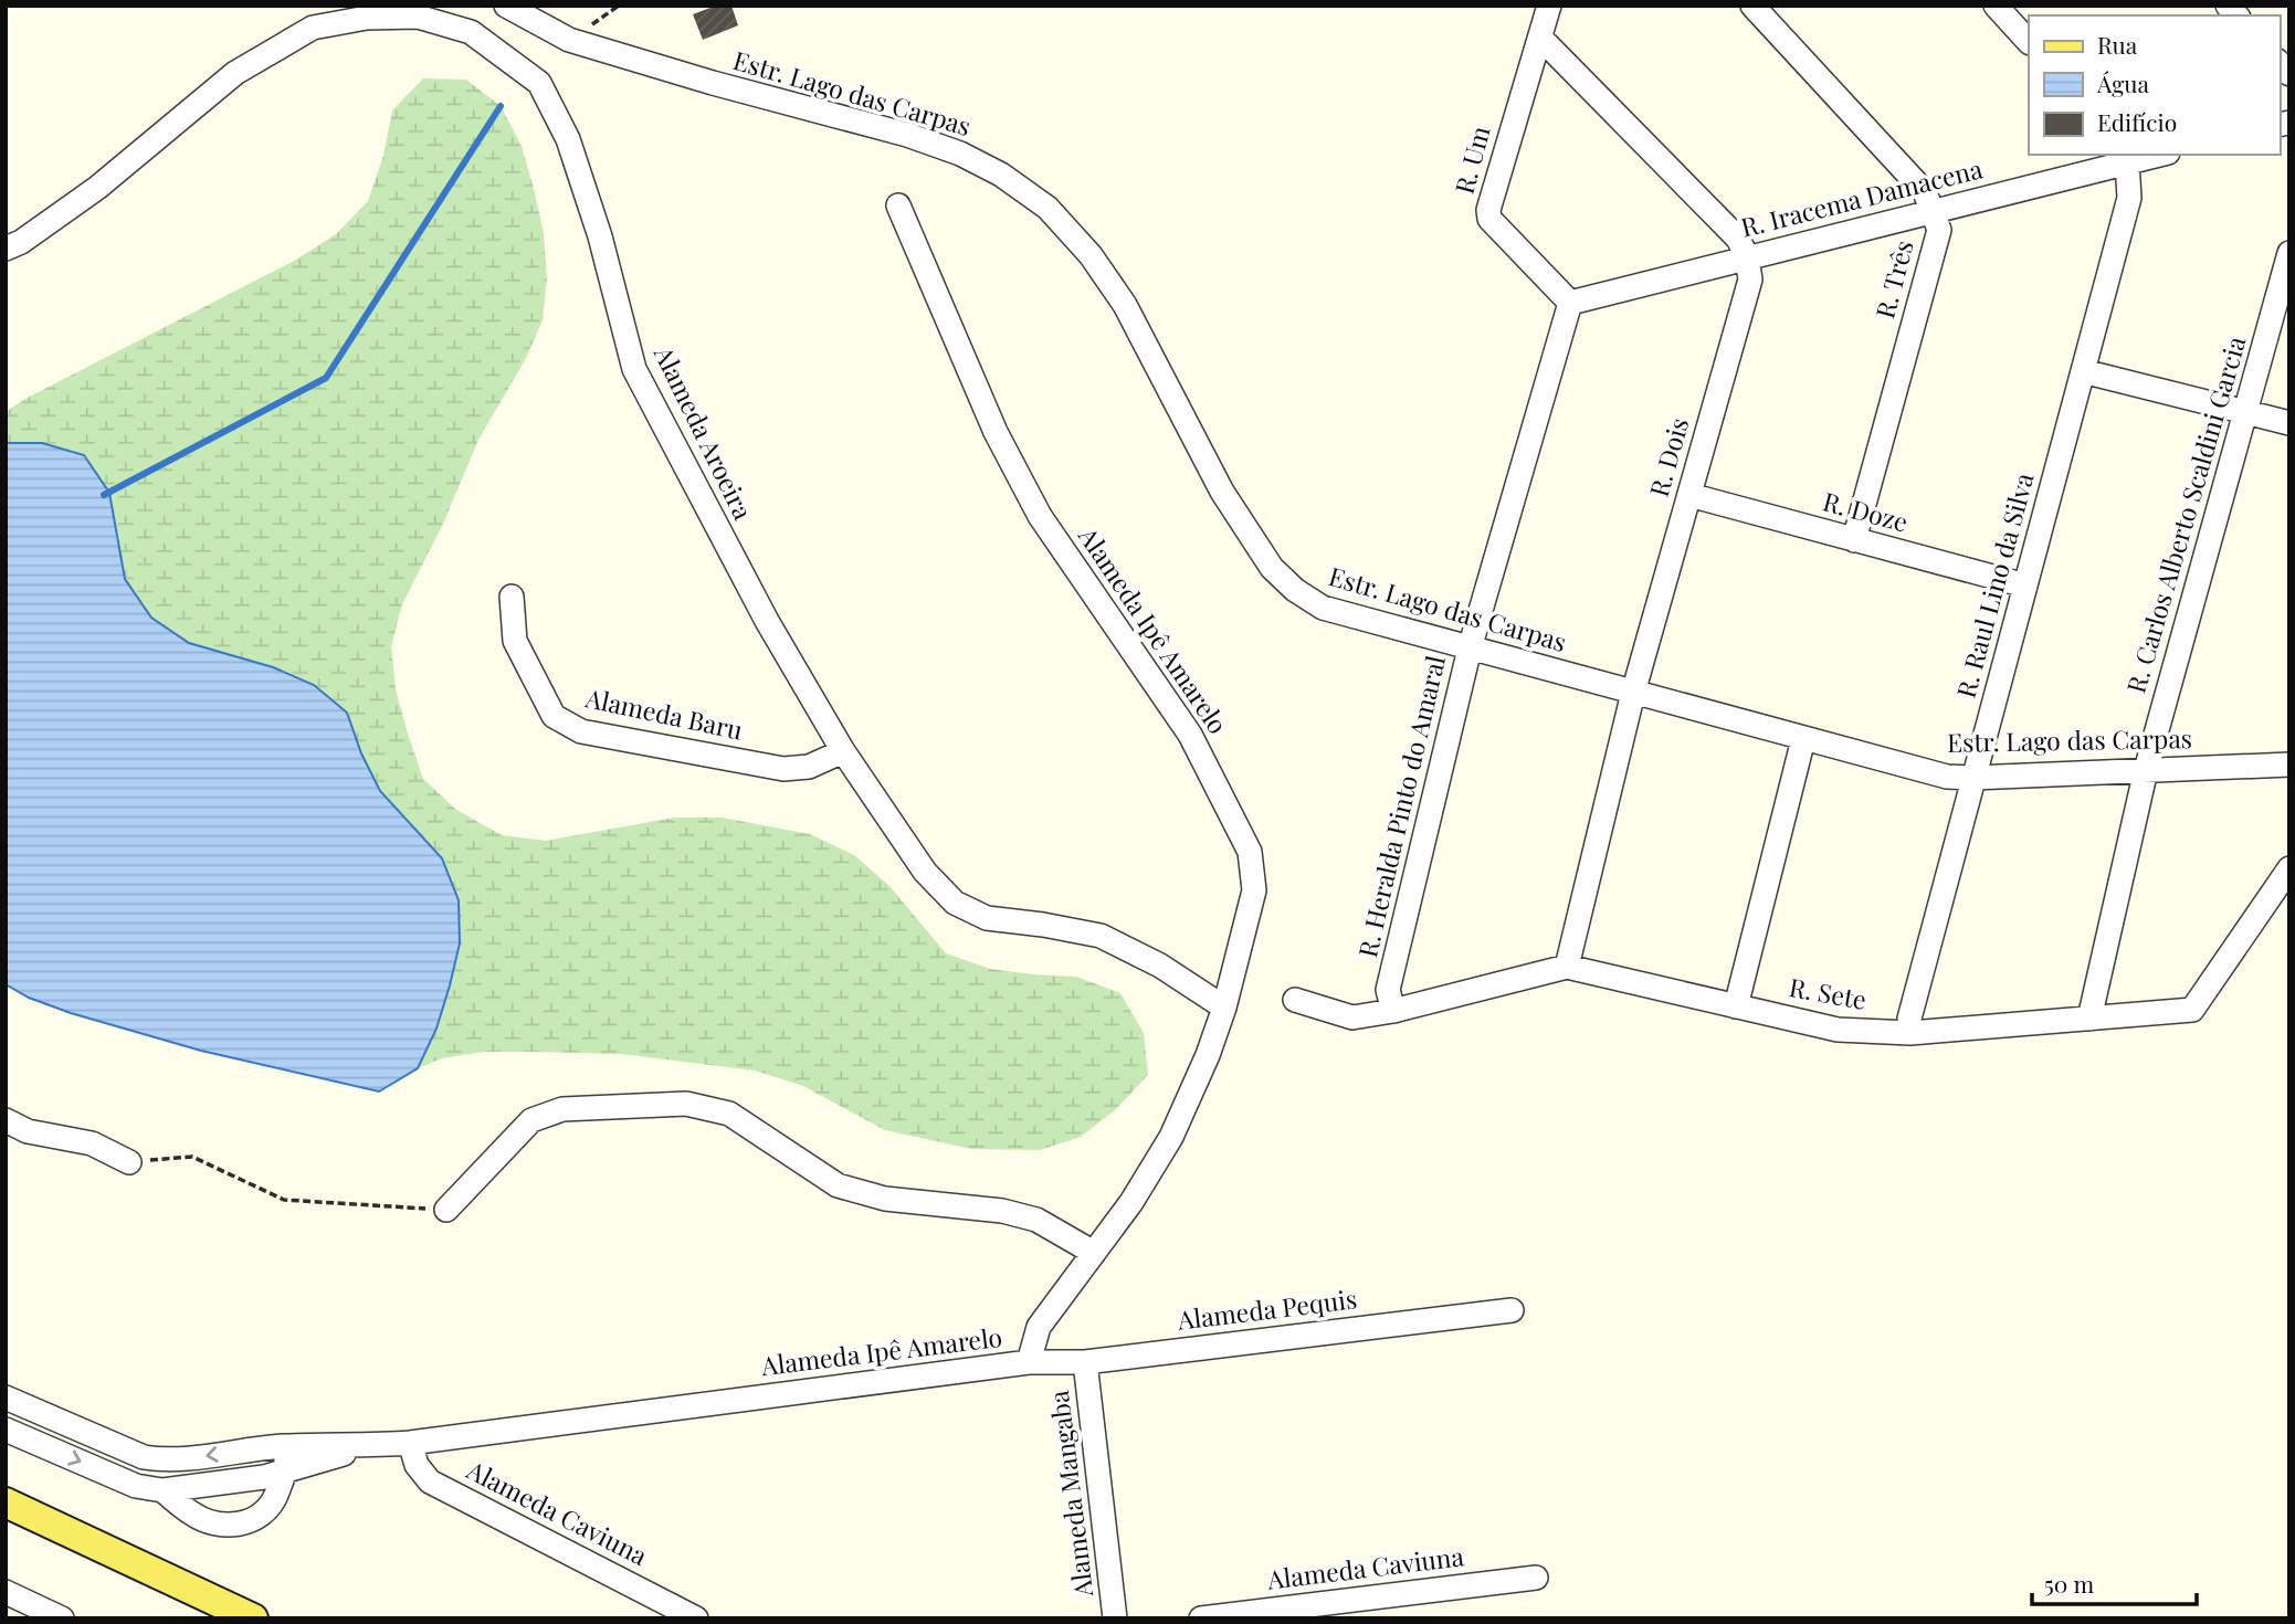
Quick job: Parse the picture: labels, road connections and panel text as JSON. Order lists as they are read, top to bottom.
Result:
{
  "streets": {
    "street": [
      "Estr. Lago das Carpas",
      "R. Um",
      "R. Iracema Damacena",
      "R. Três",
      "Alameda Aroeira",
      "R. Dois",
      "R. Doze",
      "R. Carlos Alberto Scaldini Garcia",
      "R. Raul Lino da Silva",
      "Alameda Ipê Amarelo",
      "Alameda Baru",
      "R. Heralda Pinto do Amaral",
      "R. Sete",
      "Alameda Pequis",
      "Alameda Mangaba",
      "Alameda Caviuna"
    ]
  },
  "crossings": [
    ["Estr. Lago das Carpas", "R. Dois"],
    ["Estr. Lago das Carpas", "R. Carlos Alberto Scaldini Garcia"],
    ["Estr. Lago das Carpas", "R. Raul Lino da Silva"],
    ["Estr. Lago das Carpas", "R. Heralda Pinto do Amaral"],
    ["R. Um", "R. Iracema Damacena"],
    ["R. Um", "R. Heralda Pinto do Amaral"],
    ["R. Iracema Damacena", "R. Três"],
    ["R. Iracema Damacena", "R. Dois"],
    ["R. Iracema Damacena", "R. Raul Lino da Silva"],
    ["R. Iracema Damacena", "R. Heralda Pinto do Amaral"],
    ["R. Três", "R. Doze"],
    ["Alameda Aroeira", "Alameda Ipê Amarelo"],
    ["Alameda Aroeira", "Alameda Baru"],
    ["R. Dois", "R. Doze"],
    ["R. Dois", "R. Sete"],
    ["R. Doze", "R. Raul Lino da Silva"],
    ["R. Carlos Alberto Scaldini Garcia", "R. Sete"],
    ["R. Raul Lino da Silva", "R. Sete"],
    ["Alameda Ipê Amarelo", "Alameda Pequis"],
    ["Alameda Ipê Amarelo", "Alameda Caviuna"],
    ["R. Heralda Pinto do Amaral", "R. Sete"],
    ["Alameda Pequis", "Alameda Mangaba"]
  ],
  "legend": ["Rua", "Água", "Edifício"],
  "scale_bar": "50 m"
}
